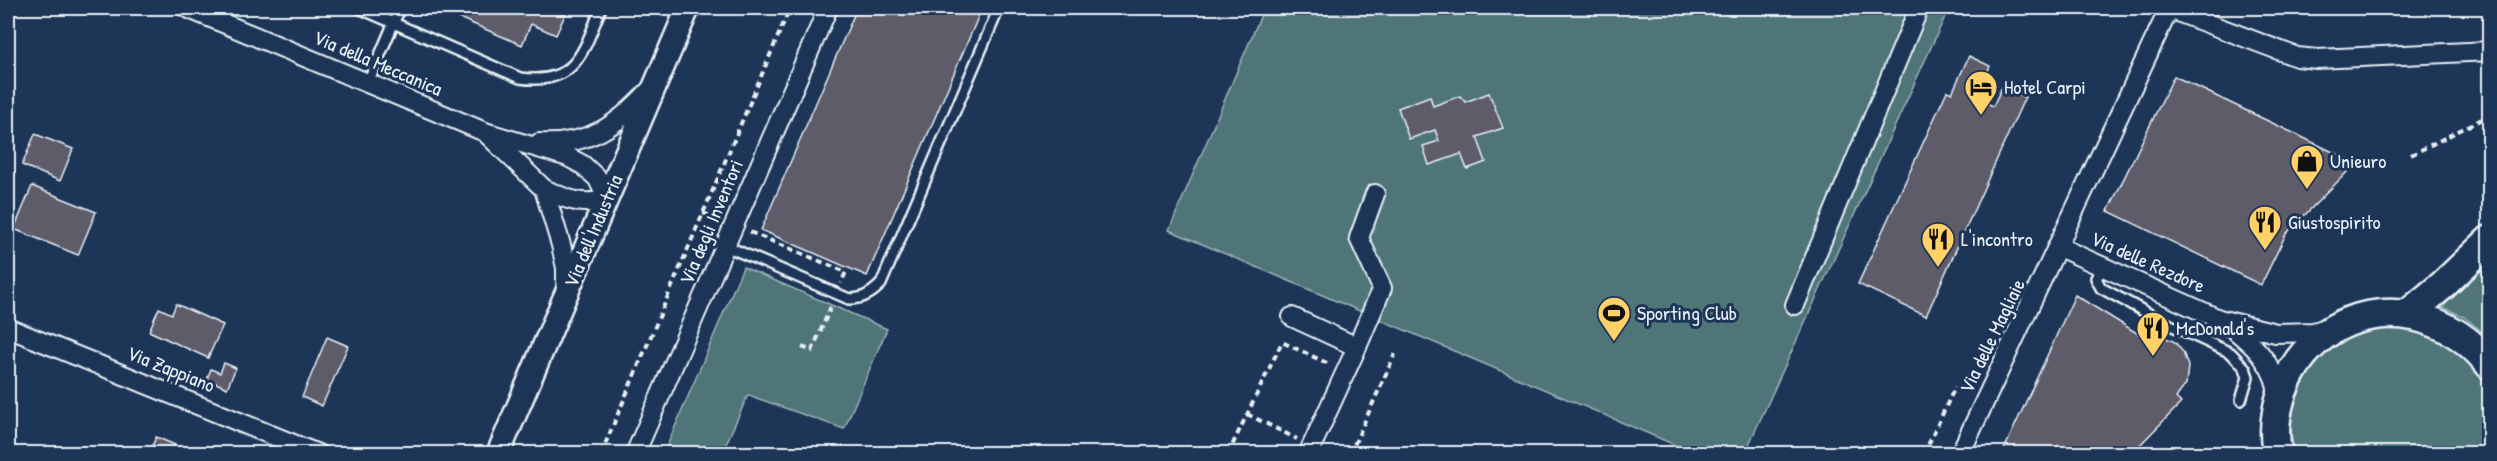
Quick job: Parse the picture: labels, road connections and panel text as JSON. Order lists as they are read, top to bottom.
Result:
{
  "streets": {
    "street": [
      "Via della Meccanica",
      "Via degli Inventori",
      "Via dell'Industria",
      "Via delle Rezdore",
      "Via delle Magliaie",
      "Via Zappiano"
    ]
  },
  "crossings": [
    ["Via della Meccanica", "Via dell'Industria"],
    ["Via delle Rezdore", "Via delle Magliaie"]
  ],
  "places": {
    "hotel": ["Hotel Carpi"],
    "shop": ["Unieuro"],
    "restaurant": ["Giustospirito", "L'incontro", "McDonald's"],
    "sports": ["Sporting Club"]
  }
}
